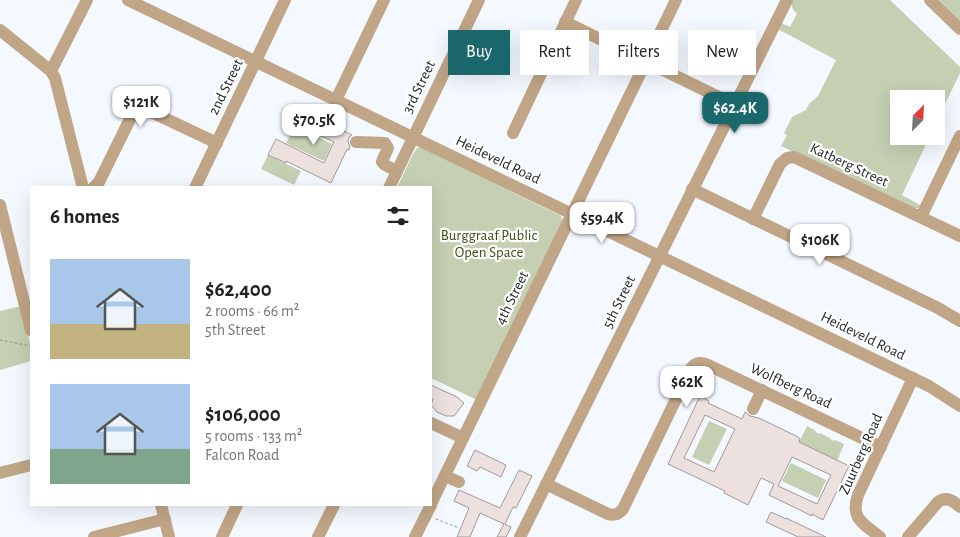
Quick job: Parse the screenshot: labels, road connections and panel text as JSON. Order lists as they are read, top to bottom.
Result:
{
  "streets": {
    "street": [
      "2nd Street",
      "3rd Street",
      "Heideveld Road",
      "Katberg Street",
      "4th Street",
      "5th Street",
      "Wolfberg Road",
      "Zuurberg Road"
    ]
  },
  "crossings": [
    ["2nd Street", "Heideveld Road"],
    ["3rd Street", "Heideveld Road"],
    ["Heideveld Road", "4th Street"],
    ["Heideveld Road", "5th Street"],
    ["Heideveld Road", "Zuurberg Road"],
    ["5th Street", "Wolfberg Road"],
    ["Wolfberg Road", "Zuurberg Road"]
  ],
  "parks": ["Burggraaf Public Open Space"],
  "north": "top right",
  "page": {
    "chip": [
      "Buy",
      "Rent",
      "Filters",
      "New"
    ],
    "price": [
      "$121K",
      "$62.4K",
      "$70.5K",
      "$59.4K",
      "$106K",
      "$62K"
    ],
    "heading": "6 homes",
    "list": [
      {
        "name": "$62,400",
        "note": "2 rooms · 66 m² · 5th Street"
      },
      {
        "name": "$106,000",
        "note": "5 rooms · 133 m² · Falcon Road"
      }
    ]
  }
}
